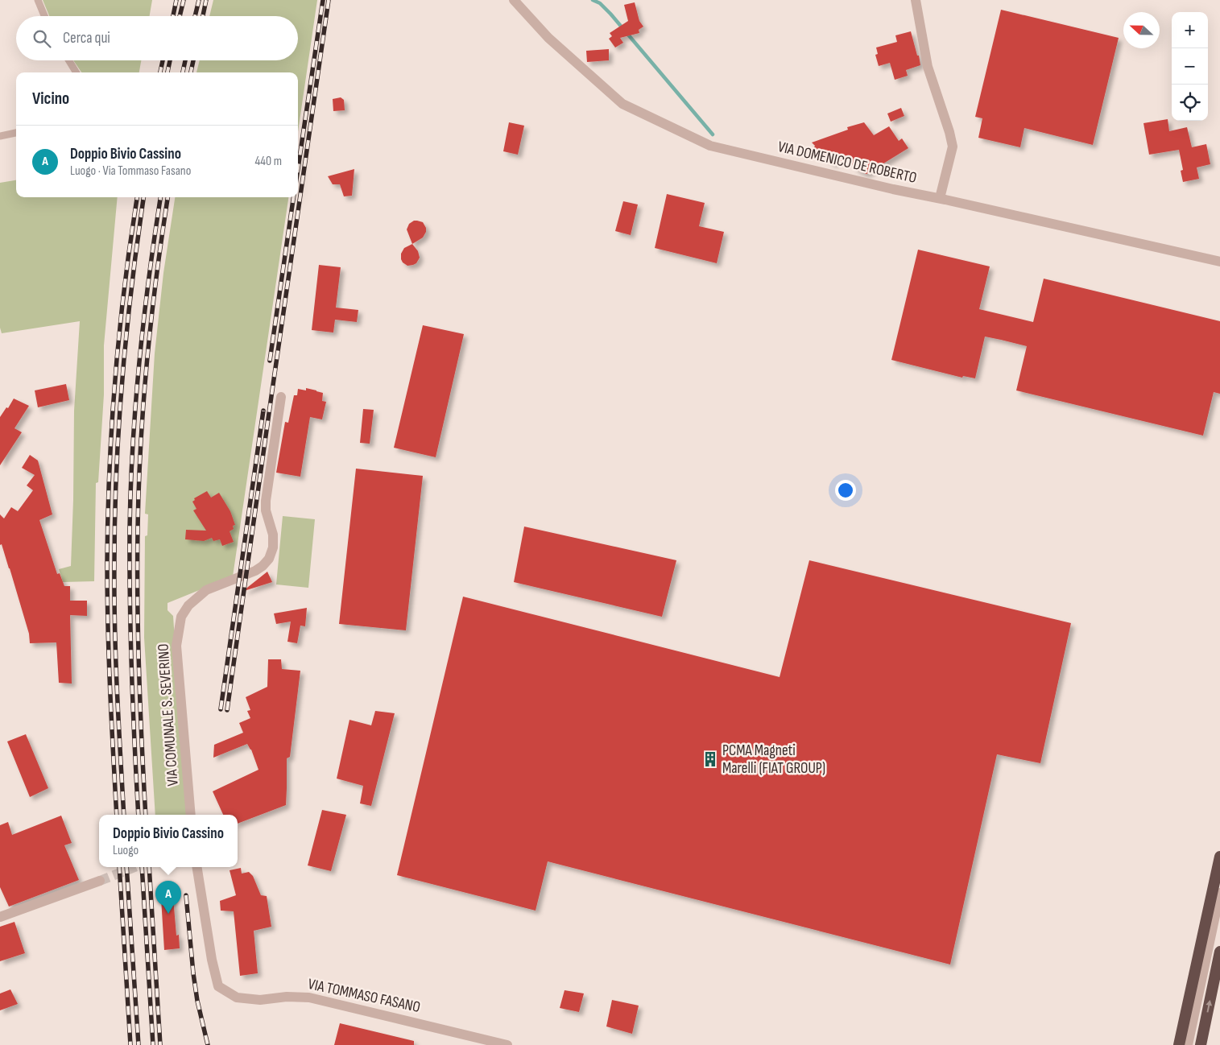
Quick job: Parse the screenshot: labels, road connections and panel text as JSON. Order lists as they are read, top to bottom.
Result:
{
  "streets": {
    "street": ["VIA DOMENICO DE ROBERTO", "VIA COMUNALE S. SEVERINO", "VIA TOMMASO FASANO"]
  },
  "places": {
    "building": ["PCMA Magneti Marelli (FIAT GROUP)"]
  },
  "north": "left",
  "page": {
    "map_buttons": ["+", "−"],
    "search": "Cerca qui",
    "heading": "Vicino",
    "list": [
      {
        "mark": "A",
        "name": "Doppio Bivio Cassino",
        "note": "Luogo · Via Tommaso Fasano",
        "value": "440 m"
      }
    ],
    "popup": ["Doppio Bivio Cassino", "Luogo"],
    "pins": "A"
  }
}
